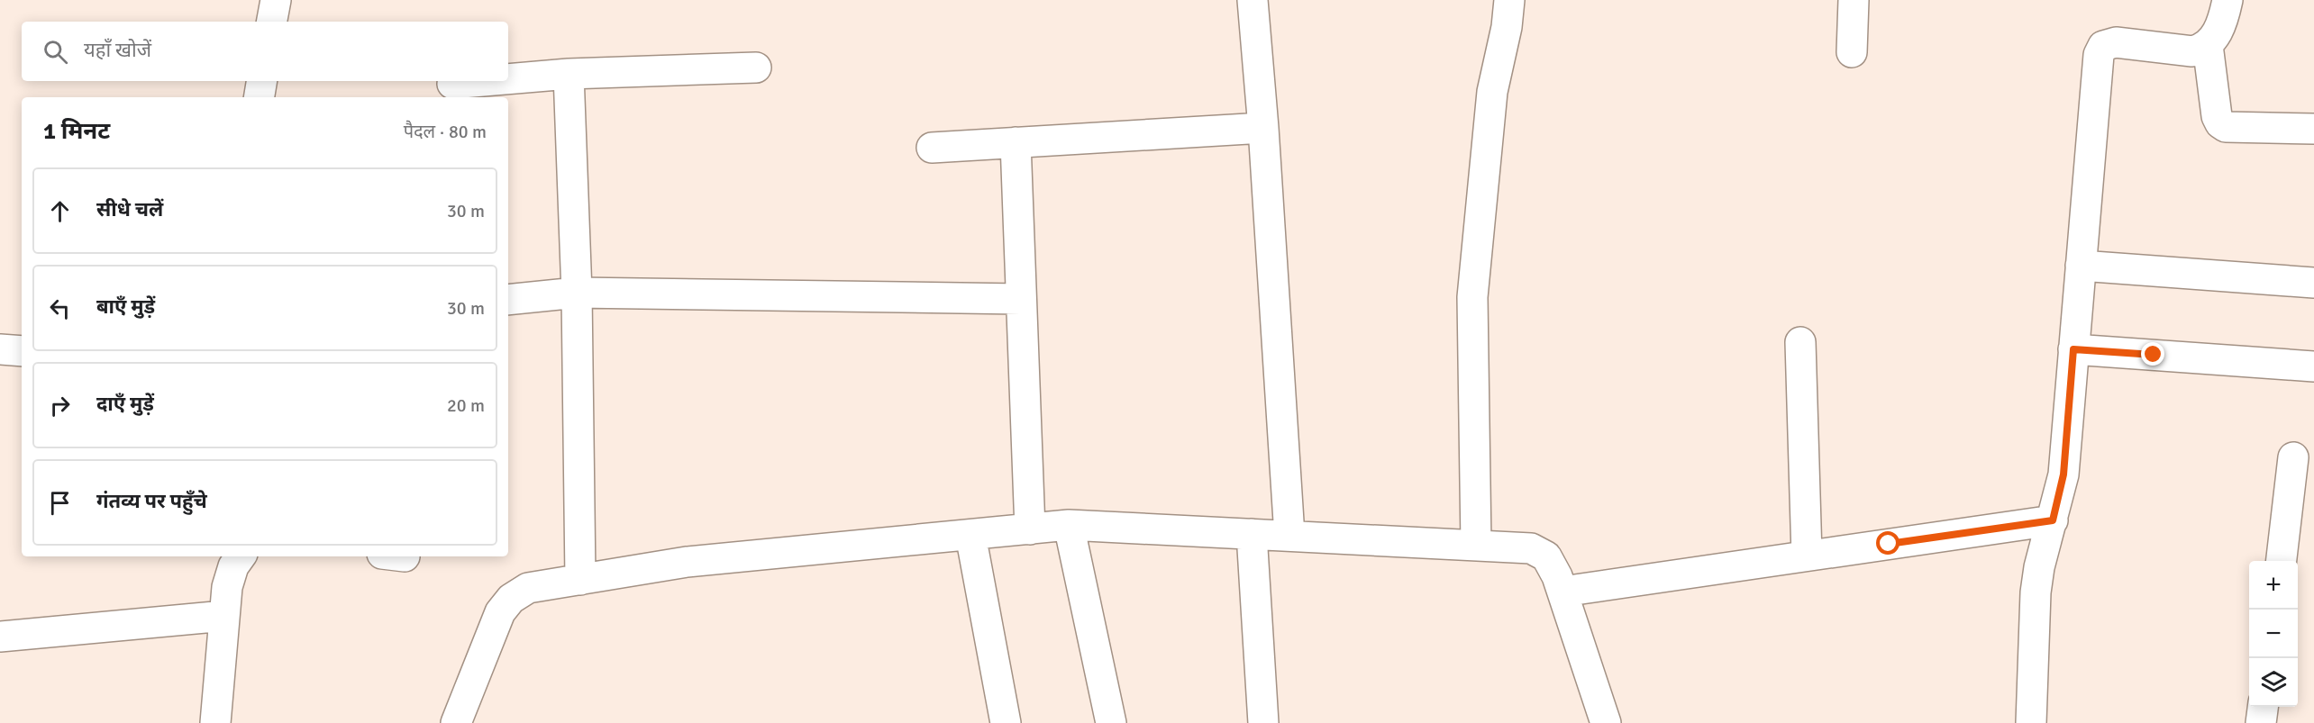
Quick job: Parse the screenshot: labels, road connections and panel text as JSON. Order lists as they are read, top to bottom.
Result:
{
  "page": {
    "search": "यहाँ खोजें",
    "heading": ["1 मिनट", "पैदल · 80 m"],
    "list": [
      ["सीधे चलें", "30 m"],
      ["बाएँ मुड़ें", "30 m"],
      ["दाएँ मुड़ें", "20 m"],
      "गंतव्य पर पहुँचे"
    ],
    "map_buttons": ["+", "−"]
  }
}
